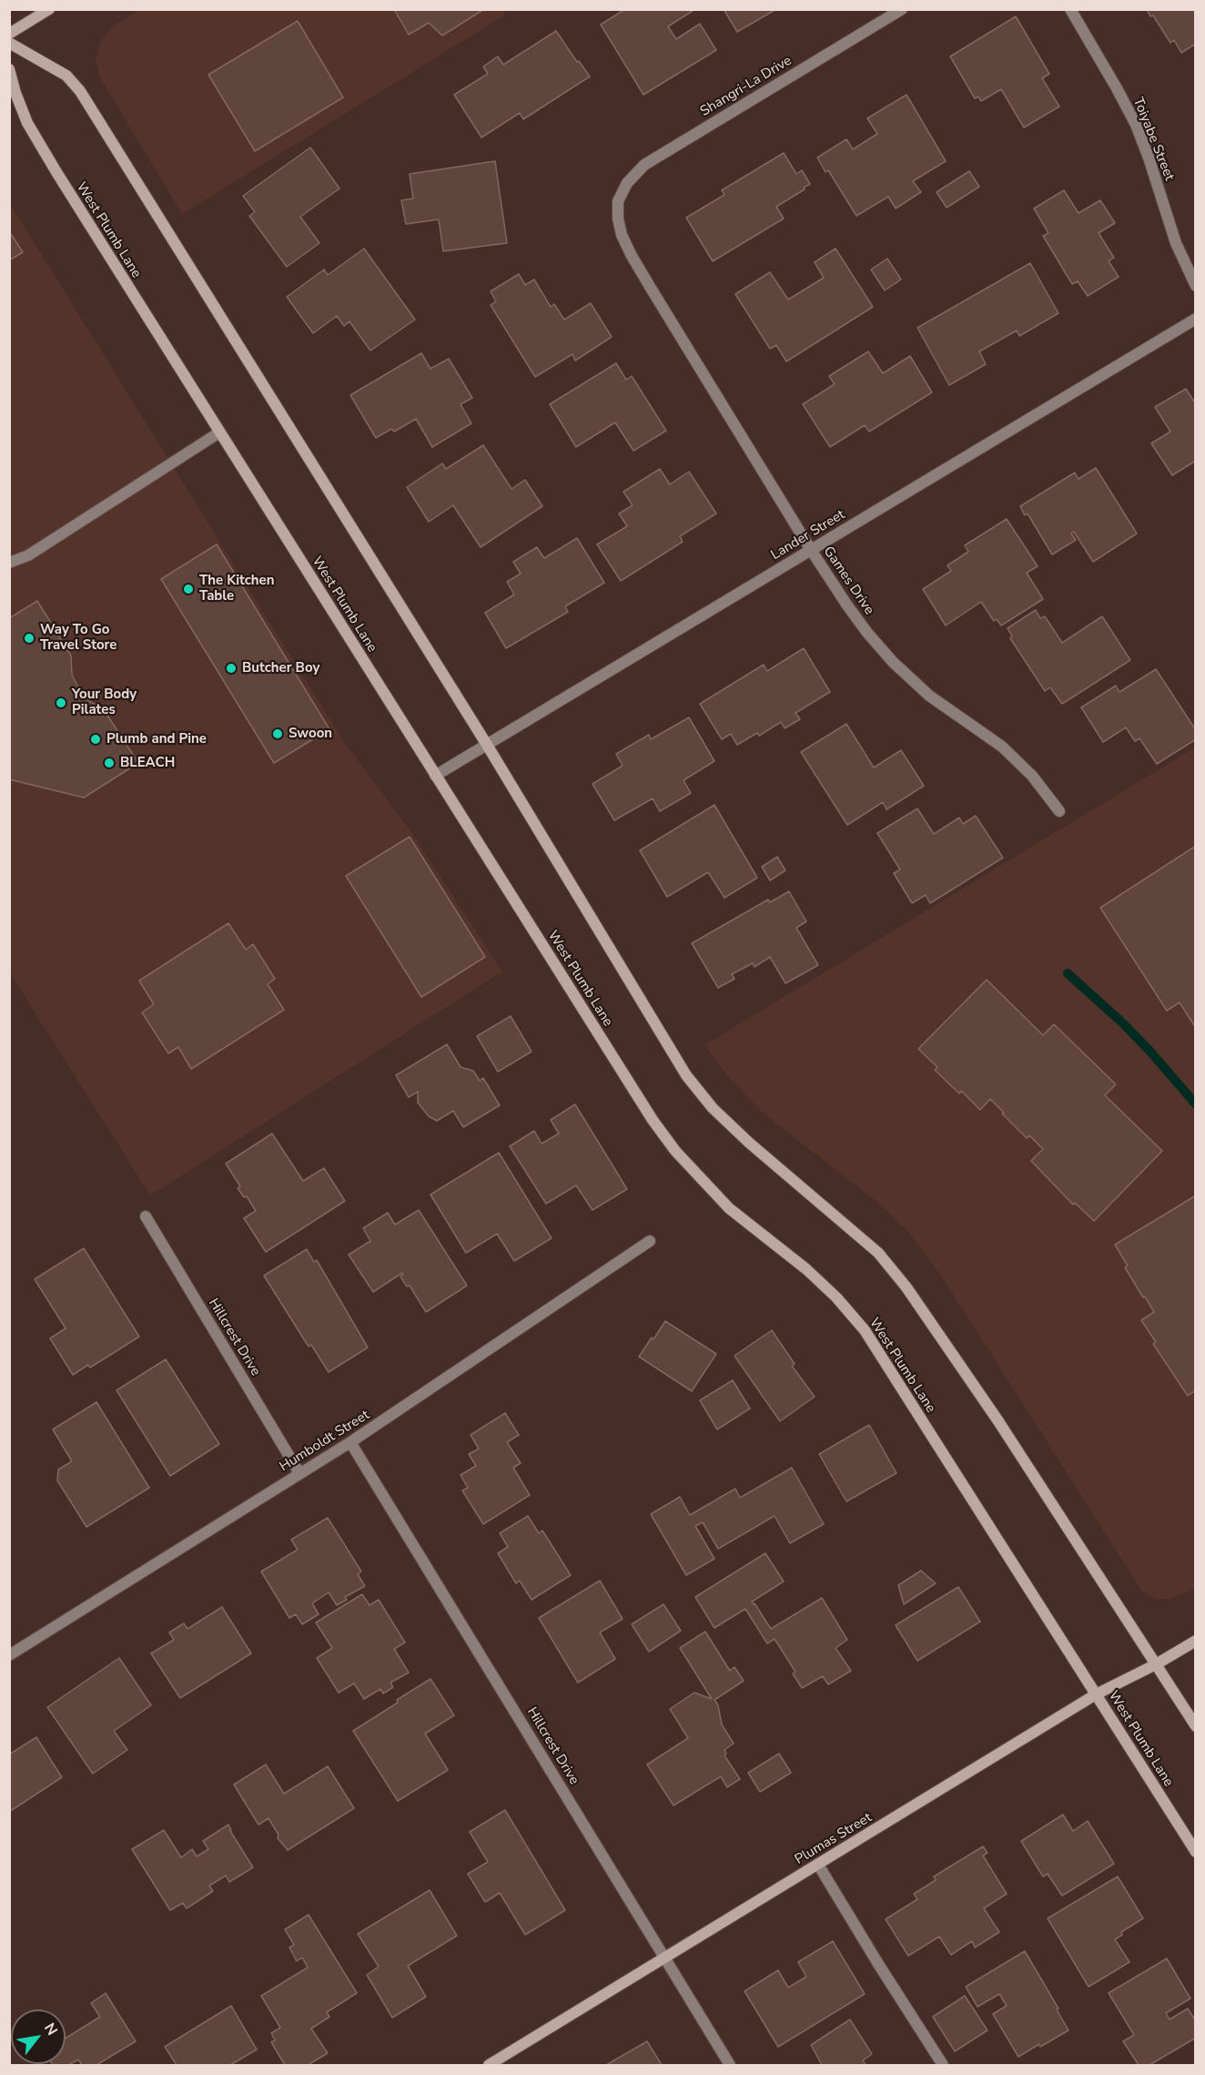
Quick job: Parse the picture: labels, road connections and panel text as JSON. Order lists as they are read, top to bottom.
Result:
{
  "streets": {
    "main road": ["West Plumb Lane", "Plumas Street"],
    "street": [
      "Shangri-La Drive",
      "Toiyabe Street",
      "Lander Street",
      "Games Drive",
      "Hillcrest Drive",
      "Humboldt Street"
    ]
  },
  "crossings": [
    ["Shangri-La Drive", "Games Drive"],
    ["West Plumb Lane", "Lander Street"],
    ["West Plumb Lane", "Plumas Street"],
    ["Lander Street", "Games Drive"],
    ["Hillcrest Drive", "Humboldt Street"],
    ["Hillcrest Drive", "Plumas Street"]
  ],
  "places": [
    "The Kitchen Table",
    "Way To Go Travel Store",
    "Butcher Boy",
    "Your Body Pilates",
    "Swoon",
    "Plumb and Pine",
    "BLEACH"
  ],
  "north": "top right"
}
